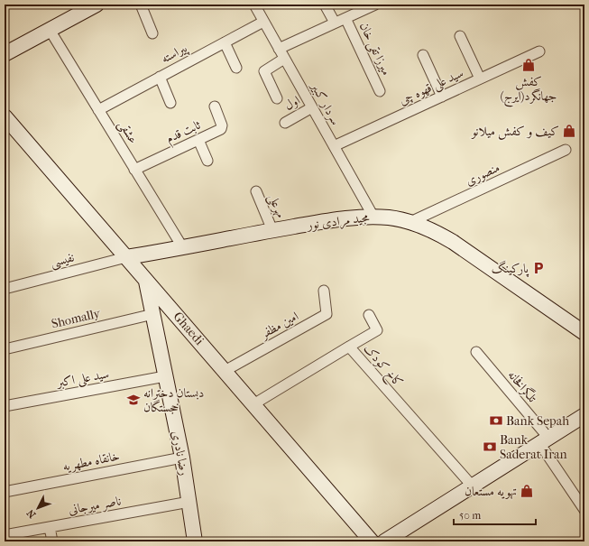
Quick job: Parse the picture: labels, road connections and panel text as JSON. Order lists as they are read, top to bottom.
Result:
{
  "streets": {
    "street": [
      "میرزا تقی خان",
      "پیراسته",
      "سید علی قهوه چی",
      "اول",
      "سردار کبیر",
      "عشقی",
      "ثابت قدم",
      "منصوری",
      "مهرعلی",
      "مجید مرادی نور",
      "نفیسی",
      "Shomally",
      "امین مظفر",
      "Ghaedi",
      "کاخ کودک",
      "سید علی اکبر",
      "تلگرافخانه",
      "رضا نادری",
      "خانقاه مطهریه",
      "ناصر میرجانی"
    ]
  },
  "crossings": [
    ["پیراسته", "سردار کبیر"],
    ["پیراسته", "عشقی"],
    ["سید علی قهوه چی", "سردار کبیر"],
    ["اول", "سردار کبیر"],
    ["سردار کبیر", "مجید مرادی نور"],
    ["عشقی", "ثابت قدم"],
    ["عشقی", "مجید مرادی نور"],
    ["منصوری", "مجید مرادی نور"],
    ["مهرعلی", "مجید مرادی نور"],
    ["مجید مرادی نور", "نفیسی"],
    ["مجید مرادی نور", "Ghaedi"],
    ["نفیسی", "Ghaedi"],
    ["Shomally", "رضا نادری"],
    ["امین مظفر", "Ghaedi"],
    ["Ghaedi", "کاخ کودک"],
    ["Ghaedi", "رضا نادری"],
    ["سید علی اکبر", "رضا نادری"],
    ["رضا نادری", "خانقاه مطهریه"],
    ["رضا نادری", "ناصر میرجانی"]
  ],
  "places": {
    "shop": ["کفش جهانگرد(ایرج)", "کیف و کفش میلانو", "تهویه مستعان"],
    "parking": ["پارکینگ"],
    "school or university": ["دبستان دخترانه خجستگان"],
    "bank": ["Bank Sepah", "Bank Saderat Iran"]
  },
  "scale_bar": "50 m",
  "north": "bottom left"
}
